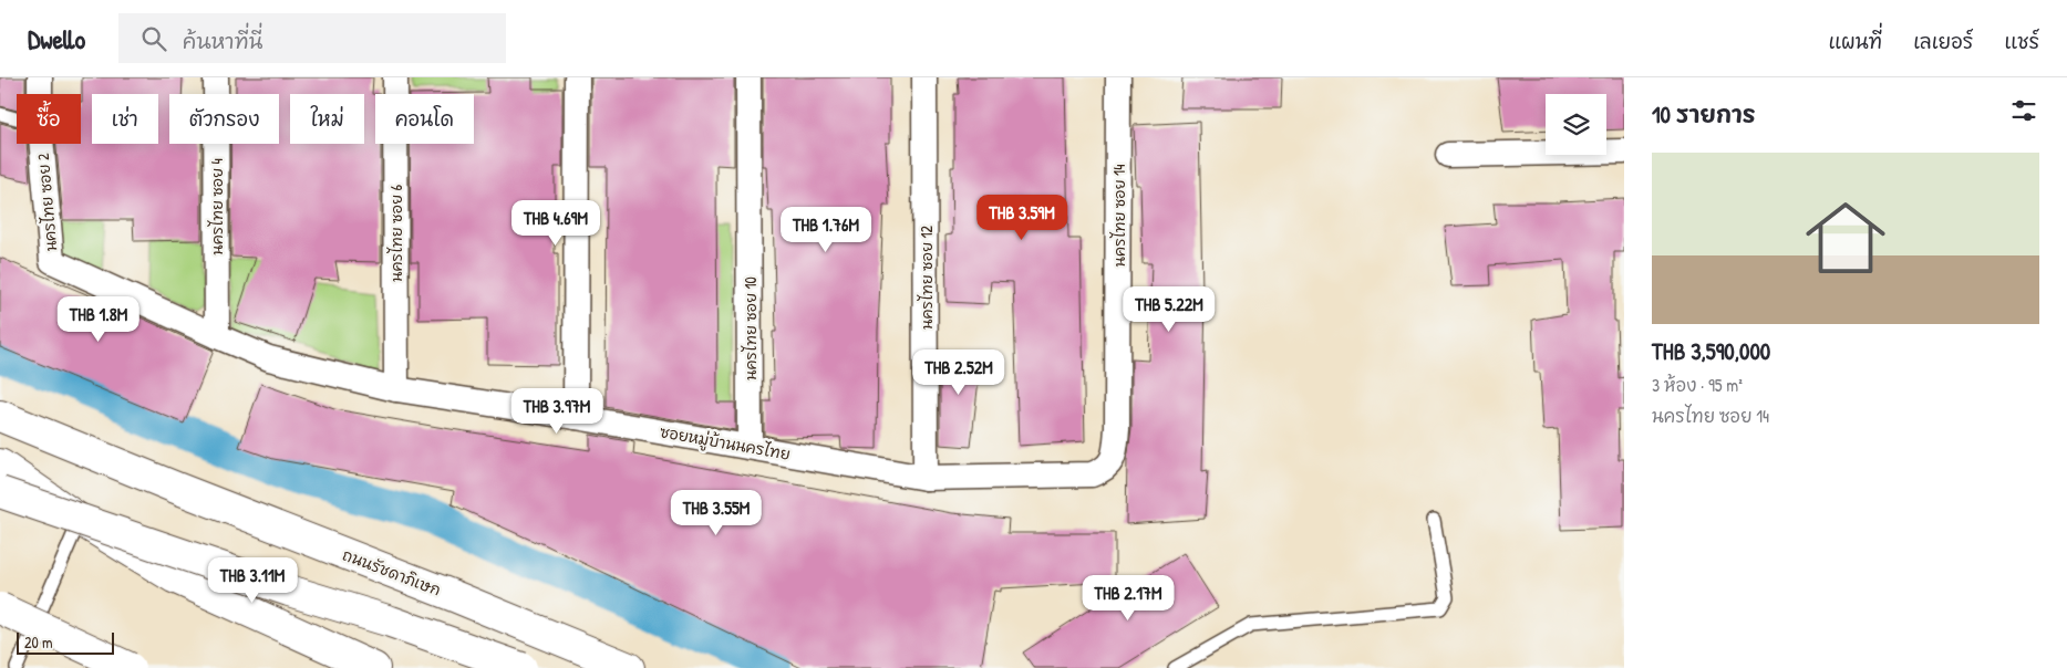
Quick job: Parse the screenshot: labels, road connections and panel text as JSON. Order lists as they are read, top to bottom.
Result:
{
  "streets": {
    "main road": ["ถนนรัชดาภิเษก"],
    "street": [
      "นครไทย ซอย 2",
      "นครไทย ซอย 4",
      "นครไทย ซอย 14",
      "นครไทย ซอย 6",
      "นครไทย ซอย 12",
      "นครไทย ซอย 10",
      "ซอยหมู่บ้านนครไทย"
    ]
  },
  "crossings": [
    ["นครไทย ซอย 2", "ซอยหมู่บ้านนครไทย"],
    ["นครไทย ซอย 4", "ซอยหมู่บ้านนครไทย"],
    ["นครไทย ซอย 14", "ซอยหมู่บ้านนครไทย"],
    ["นครไทย ซอย 6", "ซอยหมู่บ้านนครไทย"],
    ["นครไทย ซอย 12", "ซอยหมู่บ้านนครไทย"],
    ["นครไทย ซอย 10", "ซอยหมู่บ้านนครไทย"]
  ],
  "scale_bar": "20 m",
  "page": {
    "header": "Dwello",
    "search": "ค้นหาที่นี่",
    "nav": ["แผนที่", "เลเยอร์", "แชร์"],
    "heading": "10 รายการ",
    "chip": [
      "ซื้อ",
      "เช่า",
      "ตัวกรอง",
      "ใหม่",
      "คอนโด"
    ],
    "list": [
      {
        "name": "THB 3,590,000",
        "note": "3 ห้อง · 95 m² · นครไทย ซอย 14"
      }
    ],
    "price": [
      "THB 3.59M",
      "THB 4.69M",
      "THB 1.76M",
      "THB 5.22M",
      "THB 1.8M",
      "THB 2.52M",
      "THB 3.97M",
      "THB 3.55M",
      "THB 3.11M",
      "THB 2.17M"
    ],
    "scale": "20 m"
  }
}
